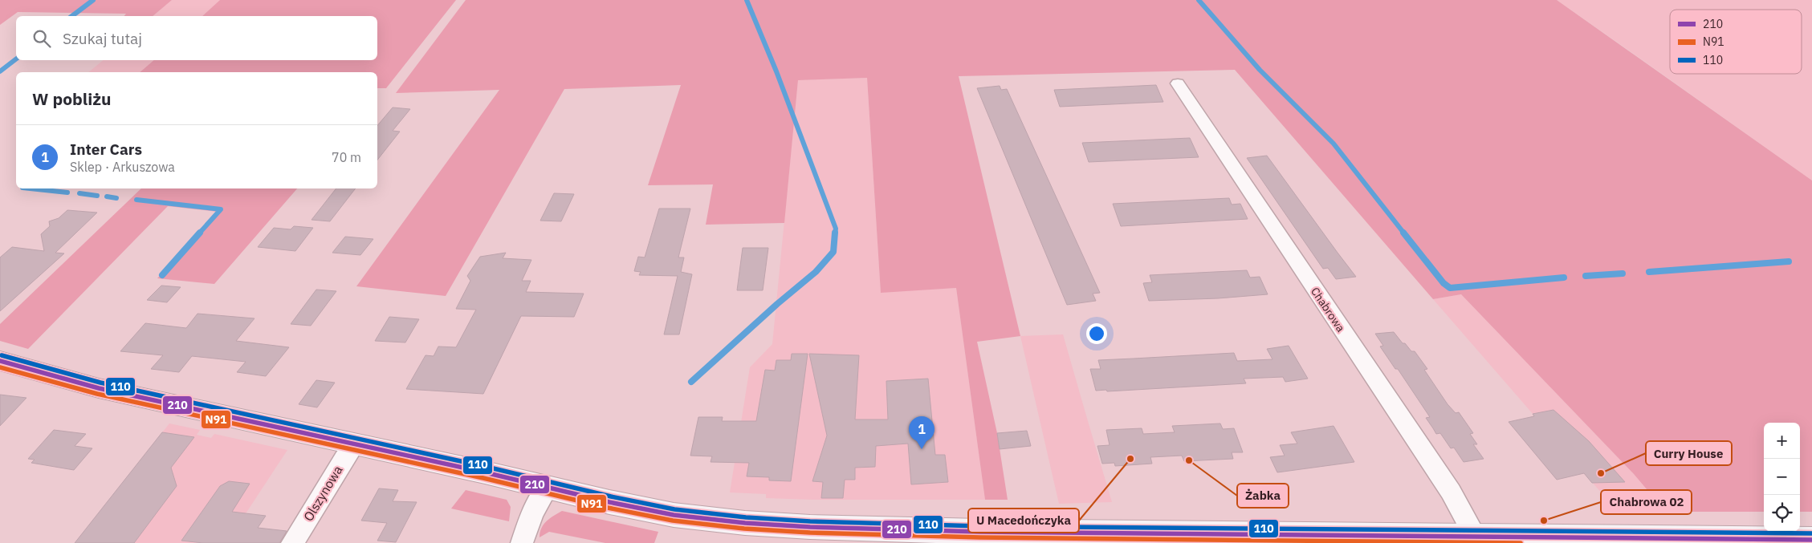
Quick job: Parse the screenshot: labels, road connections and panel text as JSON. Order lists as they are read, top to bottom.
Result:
{
  "streets": {
    "street": ["Chabrowa", "Olszynowa"]
  },
  "places": [
    "U Macedończyka",
    "Żabka",
    "Curry House",
    "Chabrowa 02"
  ],
  "lines": ["transit line 110", "transit line 210", "transit line N91"],
  "legend": ["210", "N91", "110"],
  "page": {
    "search": "Szukaj tutaj",
    "heading": "W pobliżu",
    "list": [
      {
        "mark": "1",
        "name": "Inter Cars",
        "note": "Sklep · Arkuszowa",
        "value": "70 m"
      }
    ],
    "pins": "1",
    "map_buttons": ["+", "−"]
  }
}
